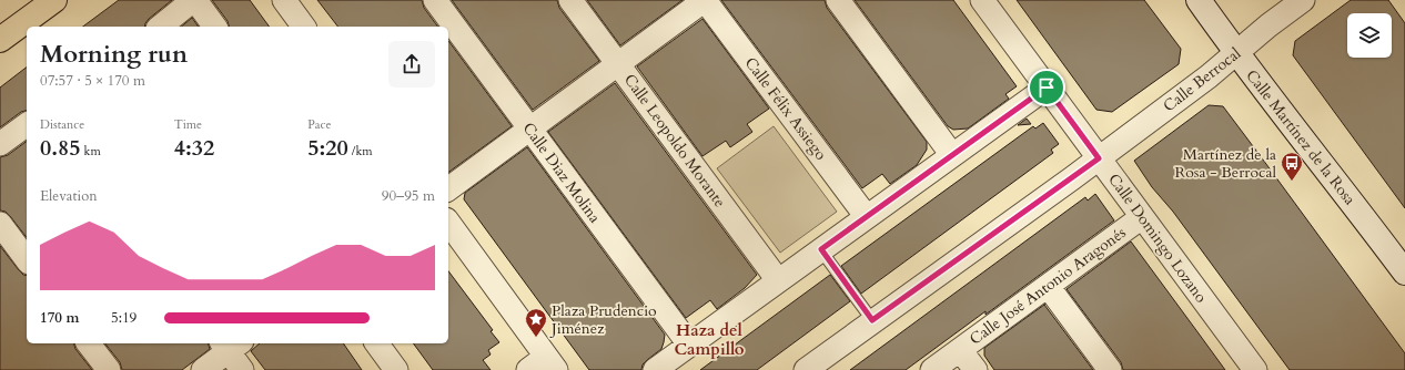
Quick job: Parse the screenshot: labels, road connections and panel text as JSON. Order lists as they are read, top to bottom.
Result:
{
  "streets": {
    "main road": ["Calle Martínez de la Rosa"],
    "street": [
      "Calle Berrocal",
      "Calle Félix Assiego",
      "Calle Leopoldo Morante",
      "Calle Diaz Molina",
      "Calle Domingo Lozano",
      "Calle José Antonio Aragonés"
    ]
  },
  "crossings": [
    ["Calle Berrocal", "Calle Martínez de la Rosa"],
    ["Calle Berrocal", "Calle Domingo Lozano"],
    ["Calle Domingo Lozano", "Calle José Antonio Aragonés"]
  ],
  "districts": ["Haza del Campillo"],
  "places": {
    "bus stop": ["Martínez de la Rosa - Berrocal"],
    "place": ["Plaza Prudencio Jiménez"]
  },
  "page": {
    "heading": ["Morning run", "07:57 · 5 × 170 m"],
    "stats": [
      ["Distance", "0.85 km"],
      ["Time", "4:32"],
      ["Pace", "5:20 /km"]
    ],
    "chart": ["Elevation", "90–95 m"],
    "list": [
      {
        "name": "170 m",
        "note": "5:19"
      }
    ]
  }
}
